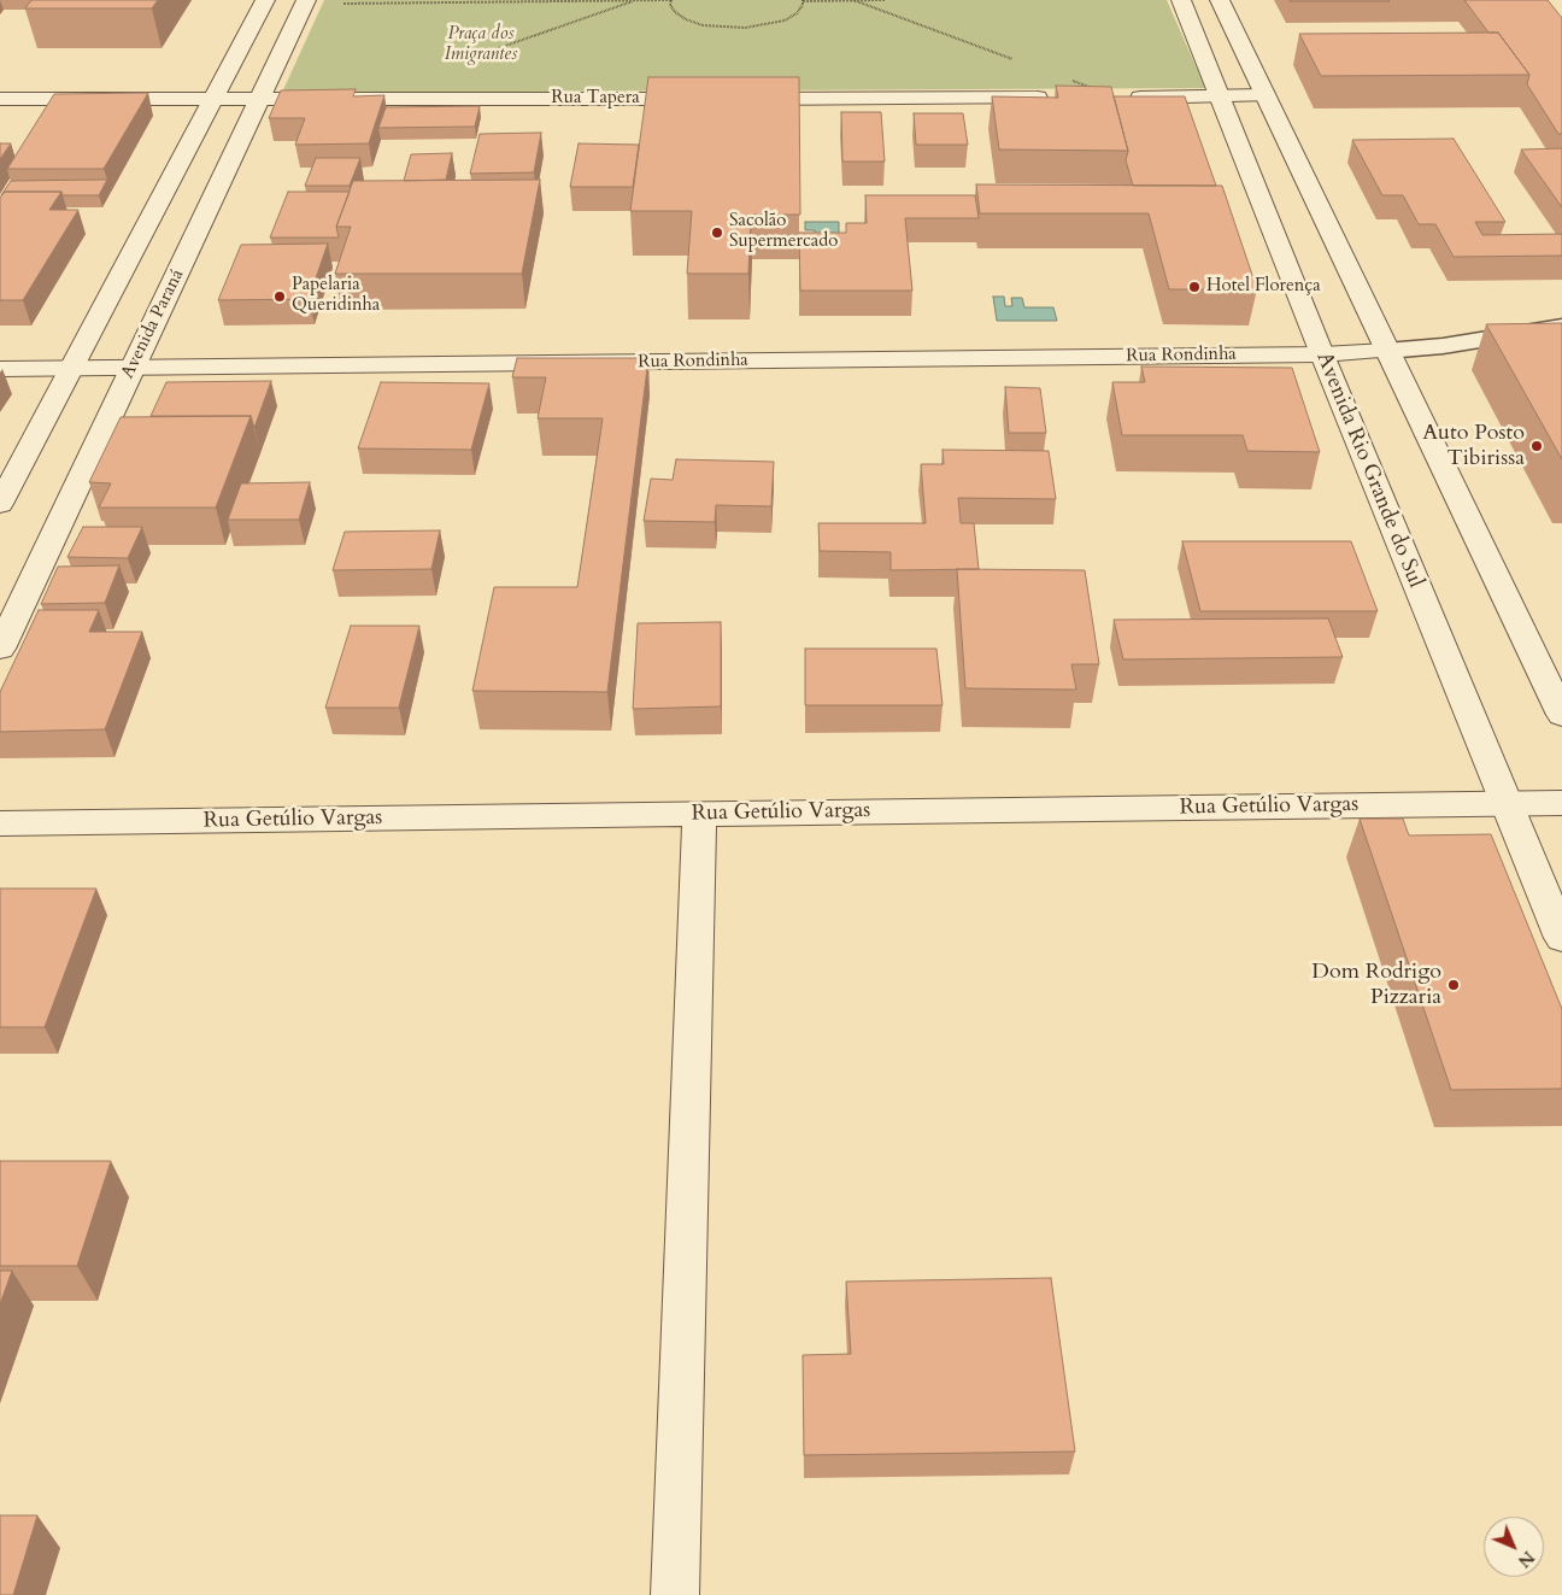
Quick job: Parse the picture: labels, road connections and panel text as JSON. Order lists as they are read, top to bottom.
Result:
{
  "streets": {
    "street": [
      "Rua Tapera",
      "Avenida Paraná",
      "Rua Rondinha",
      "Avenida Rio Grande do Sul",
      "Rua Getúlio Vargas"
    ]
  },
  "crossings": [
    ["Rua Tapera", "Avenida Paraná"],
    ["Avenida Paraná", "Rua Rondinha"],
    ["Rua Rondinha", "Avenida Rio Grande do Sul"],
    ["Avenida Rio Grande do Sul", "Rua Getúlio Vargas"]
  ],
  "parks": ["Praça dos Imigrantes"],
  "places": [
    "Sacolão Supermercado",
    "Hotel Florença",
    "Papelaria Queridinha",
    "Auto Posto Tibirissa",
    "Dom Rodrigo Pizzaria"
  ],
  "north": "bottom right"
}
